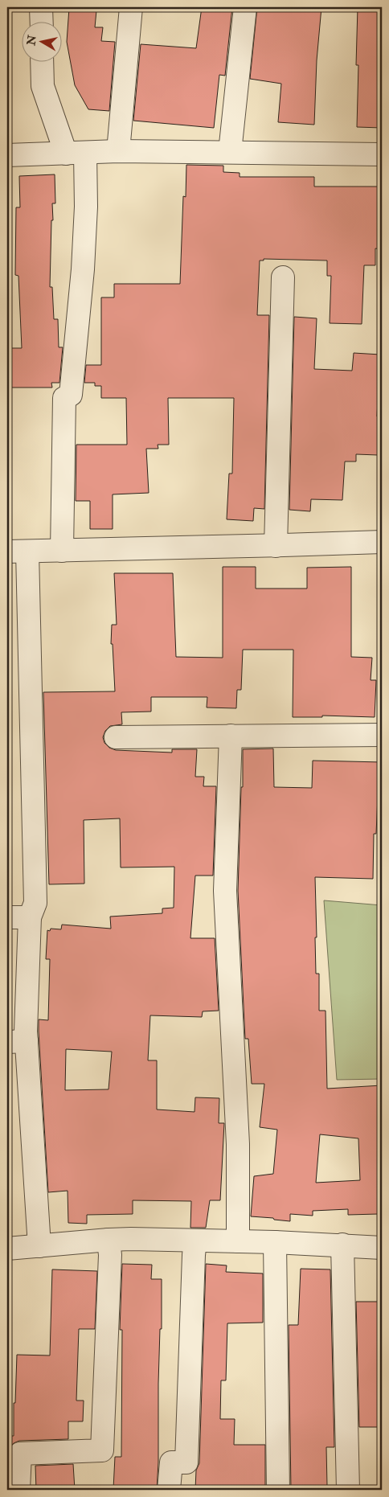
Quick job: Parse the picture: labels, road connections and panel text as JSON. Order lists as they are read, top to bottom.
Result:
{
  "north": "left"
}
